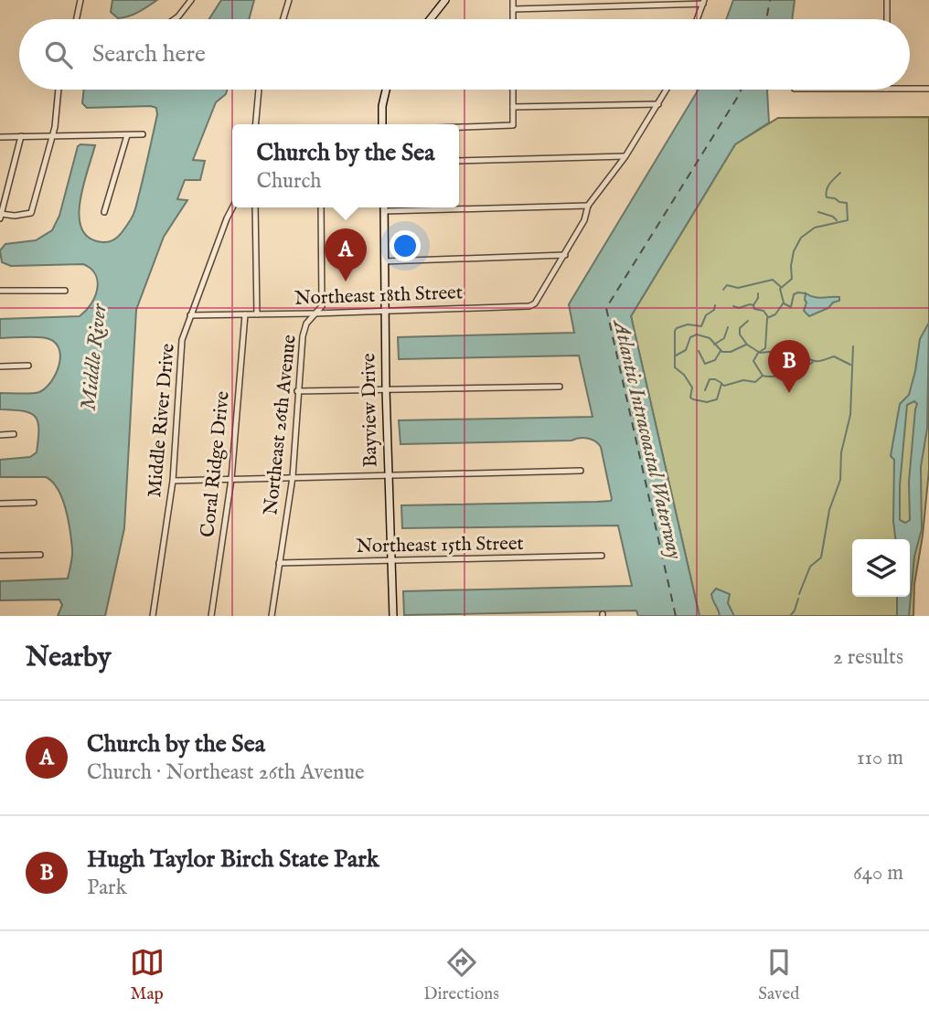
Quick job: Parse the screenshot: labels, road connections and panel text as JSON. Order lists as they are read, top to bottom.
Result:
{
  "streets": {
    "street": [
      "Northeast 18th Street",
      "Bayview Drive",
      "Middle River Drive",
      "Northeast 26th Avenue",
      "Coral Ridge Drive",
      "Northeast 15th Street"
    ]
  },
  "crossings": [
    ["Northeast 18th Street", "Bayview Drive"],
    ["Northeast 18th Street", "Middle River Drive"],
    ["Northeast 18th Street", "Northeast 26th Avenue"],
    ["Northeast 18th Street", "Coral Ridge Drive"],
    ["Bayview Drive", "Northeast 15th Street"],
    ["Northeast 26th Avenue", "Northeast 15th Street"]
  ],
  "water": ["Middle River", "Atlantic Intracoastal Waterway"],
  "page": {
    "search": "Search here",
    "popup": ["Church by the Sea", "Church"],
    "pins": ["A", "B"],
    "heading": ["Nearby", "2 results"],
    "list": [
      {
        "mark": "A",
        "name": "Church by the Sea",
        "note": "Church · Northeast 26th Avenue",
        "value": "110 m"
      },
      {
        "mark": "B",
        "name": "Hugh Taylor Birch State Park",
        "note": "Park",
        "value": "640 m"
      }
    ],
    "nav": ["Map", "Directions", "Saved"]
  }
}
